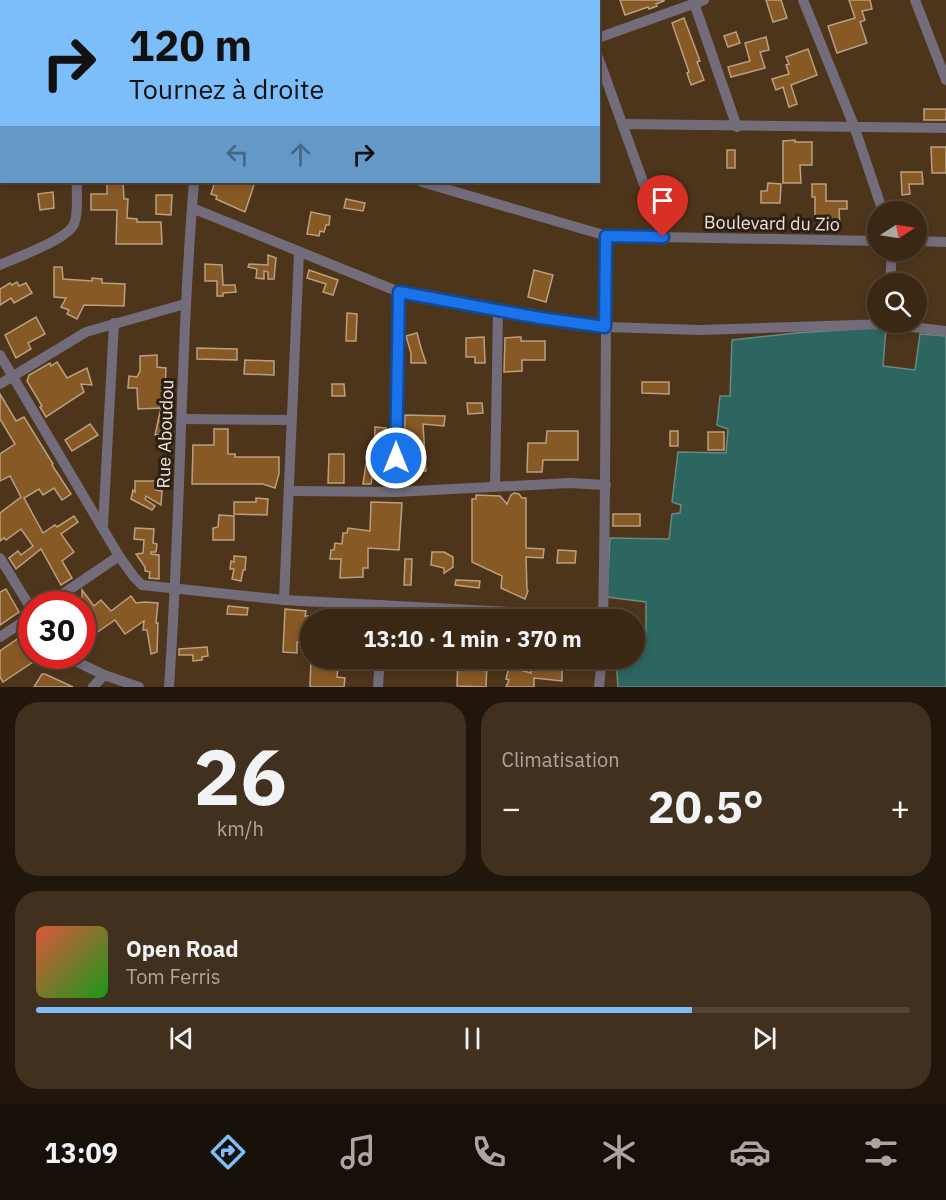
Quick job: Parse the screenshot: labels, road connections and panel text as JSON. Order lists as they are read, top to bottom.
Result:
{
  "streets": {
    "street": ["Boulevard du Zio", "Rue Aboudou"]
  },
  "north": "right",
  "page": {
    "turn": ["120 m", "Tournez à droite"],
    "limit": "30",
    "trip": "13:10 · 1 min · 370 m",
    "tile": [
      ["26", "km/h"],
      "Climatisation"
    ],
    "heat": ["−", "20.5°", "+"],
    "song": ["Open Road", "Tom Ferris"],
    "tabs": "13:09"
  }
}
